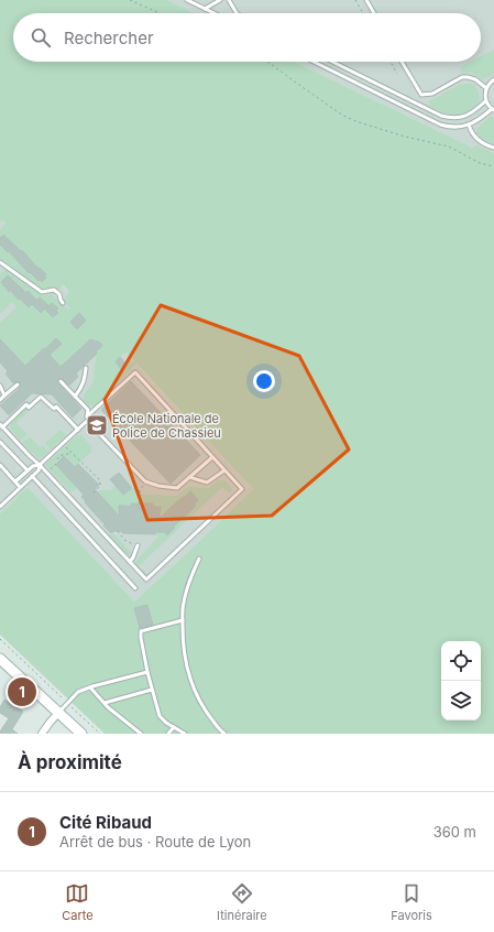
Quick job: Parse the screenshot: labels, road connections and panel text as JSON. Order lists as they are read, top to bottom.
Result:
{
  "places": {
    "school or university": ["École Nationale de Police de Chassieu"]
  },
  "page": {
    "search": "Rechercher",
    "pins": "1",
    "heading": "À proximité",
    "list": [
      {
        "mark": "1",
        "name": "Cité Ribaud",
        "note": "Arrêt de bus · Route de Lyon",
        "value": "360 m"
      }
    ],
    "nav": ["Carte", "Itinéraire", "Favoris"]
  }
}
